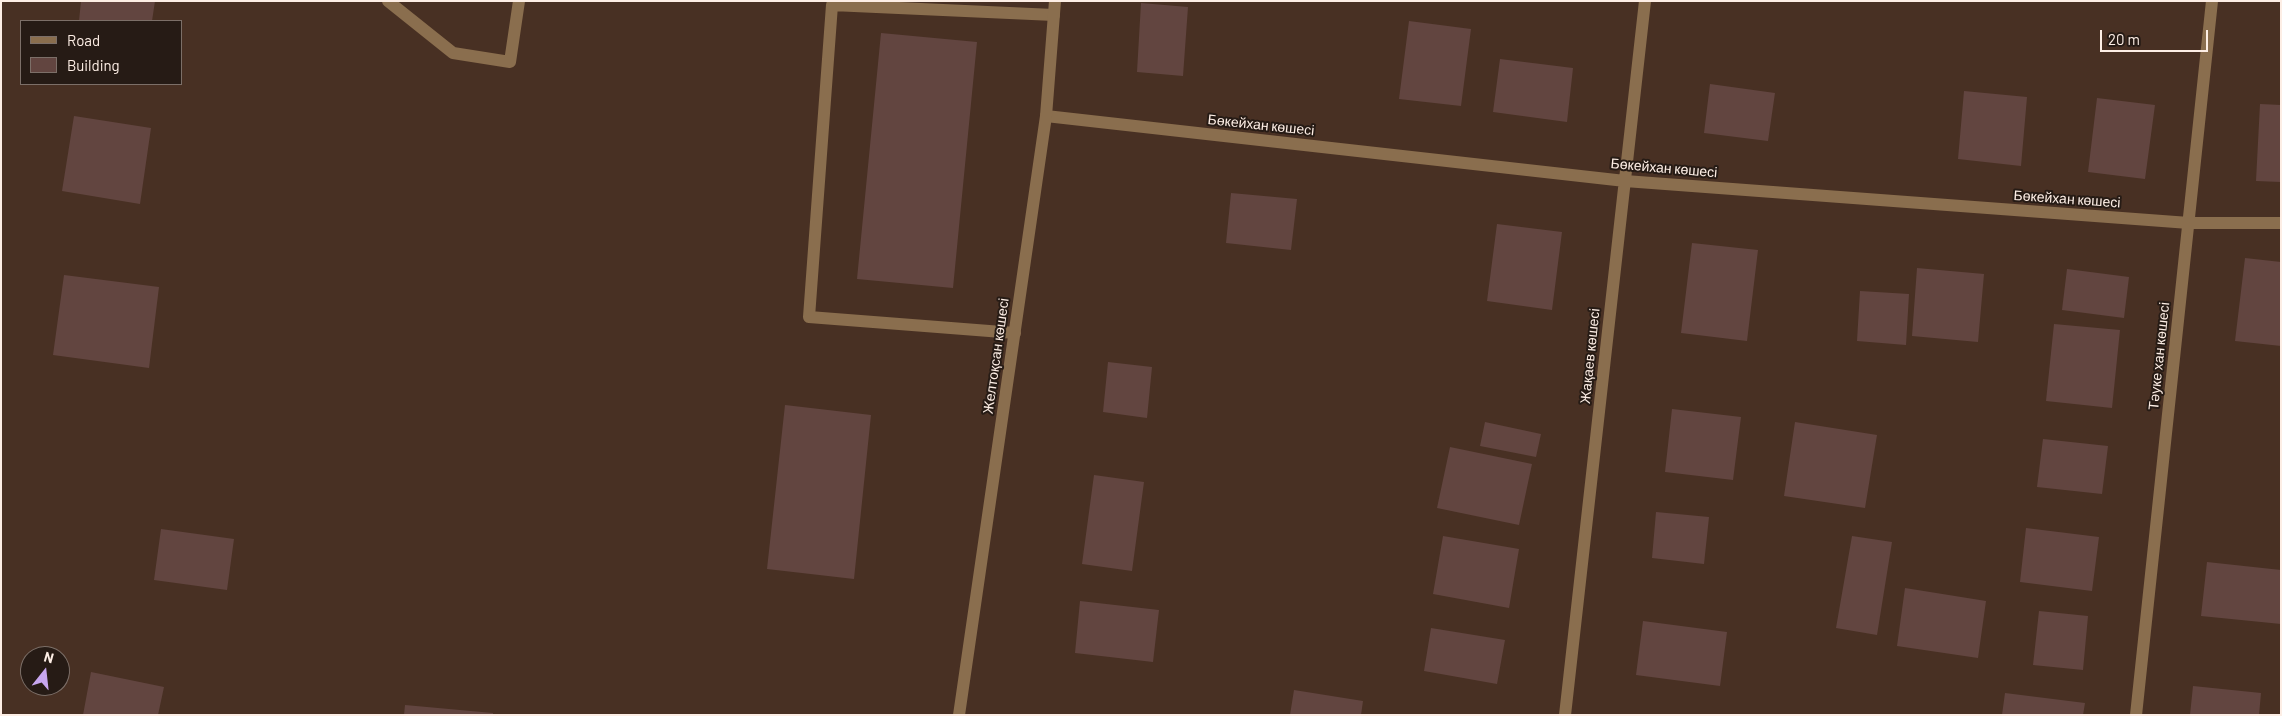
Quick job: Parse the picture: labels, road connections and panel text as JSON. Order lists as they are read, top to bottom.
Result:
{
  "streets": {
    "street": [
      "Бөкейхан көшесі",
      "Желтоқсан көшесі",
      "Жақаев көшесі",
      "Тәуке хан көшесі"
    ]
  },
  "crossings": [
    ["Бөкейхан көшесі", "Желтоқсан көшесі"],
    ["Бөкейхан көшесі", "Жақаев көшесі"],
    ["Бөкейхан көшесі", "Тәуке хан көшесі"]
  ],
  "legend": ["Road", "Building"],
  "scale_bar": "20 m",
  "north": "top"
}
